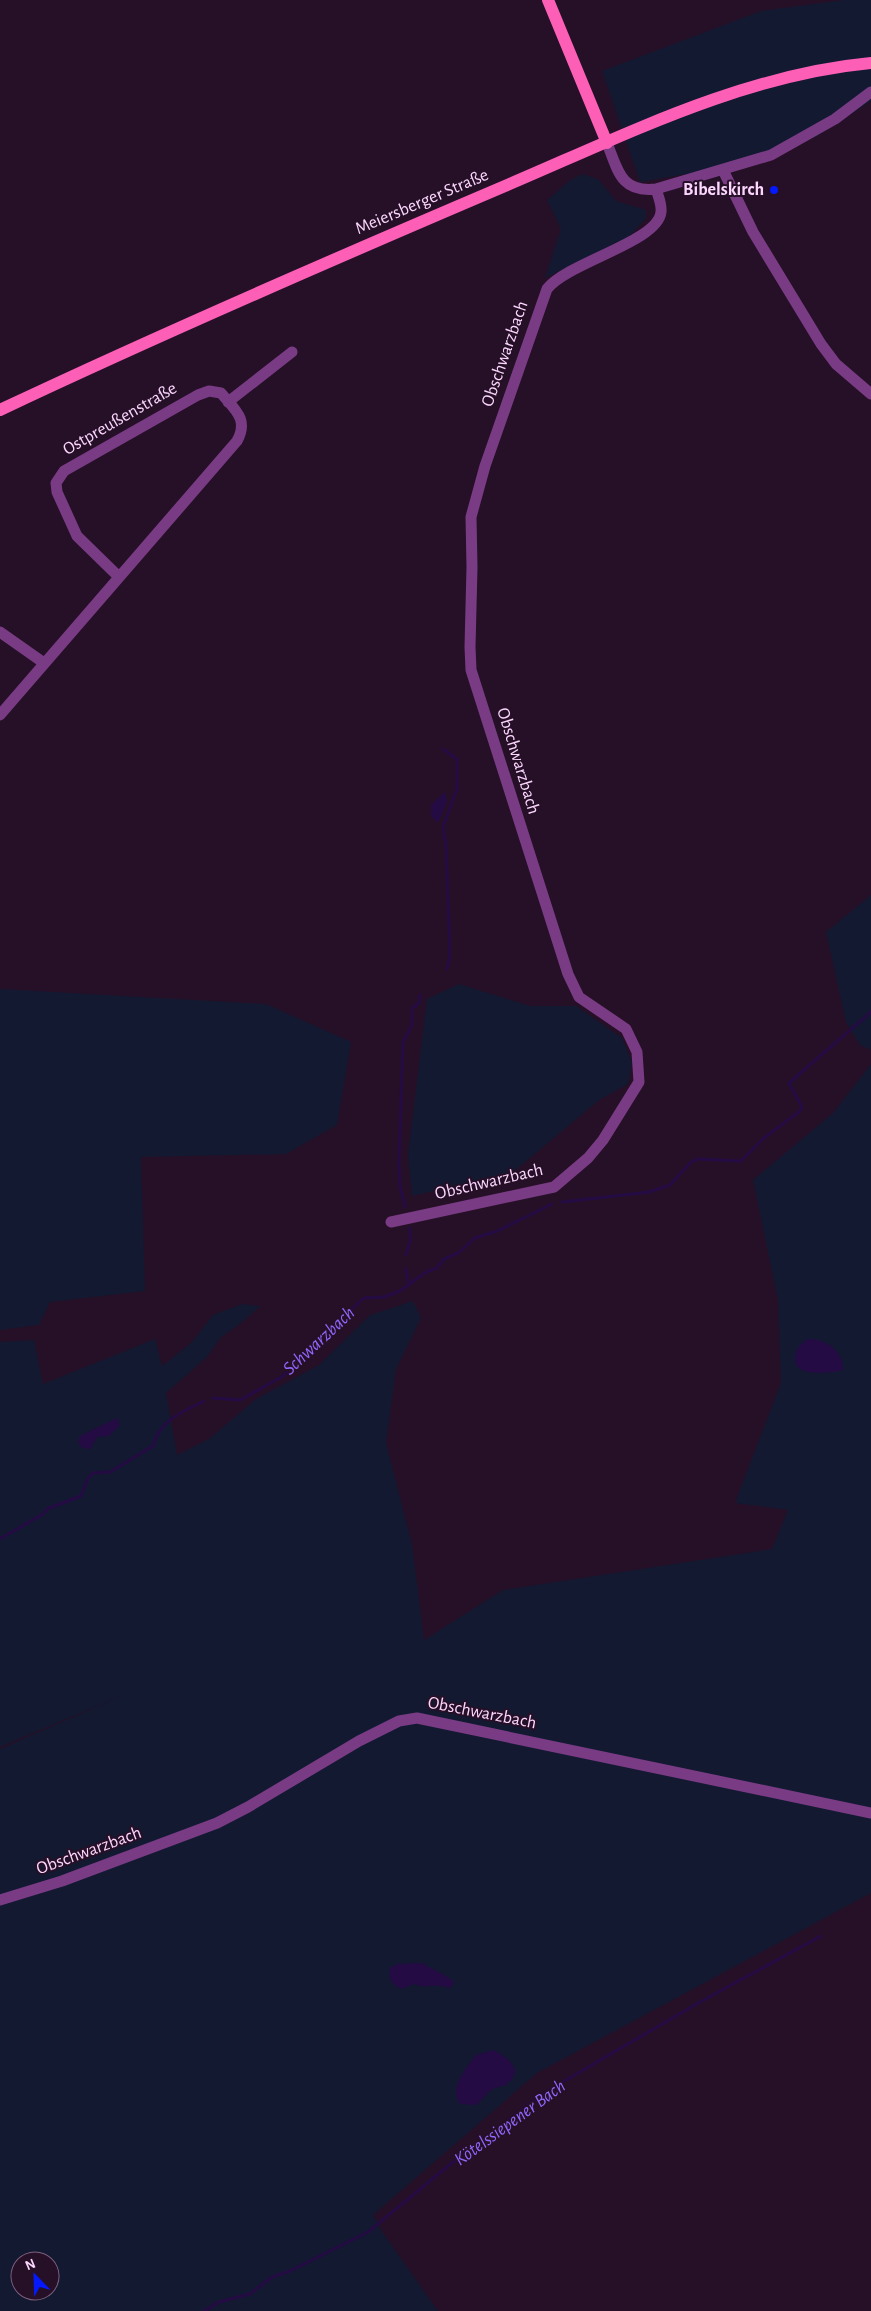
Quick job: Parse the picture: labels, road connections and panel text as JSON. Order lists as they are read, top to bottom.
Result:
{
  "streets": {
    "main road": ["Meiersberger Straße"],
    "street": ["Obschwarzbach", "Ostpreußenstraße"]
  },
  "water": ["Schwarzbach", "Kötelssiepener Bach"],
  "places": ["Bibelskirch"],
  "north": "top left"
}
